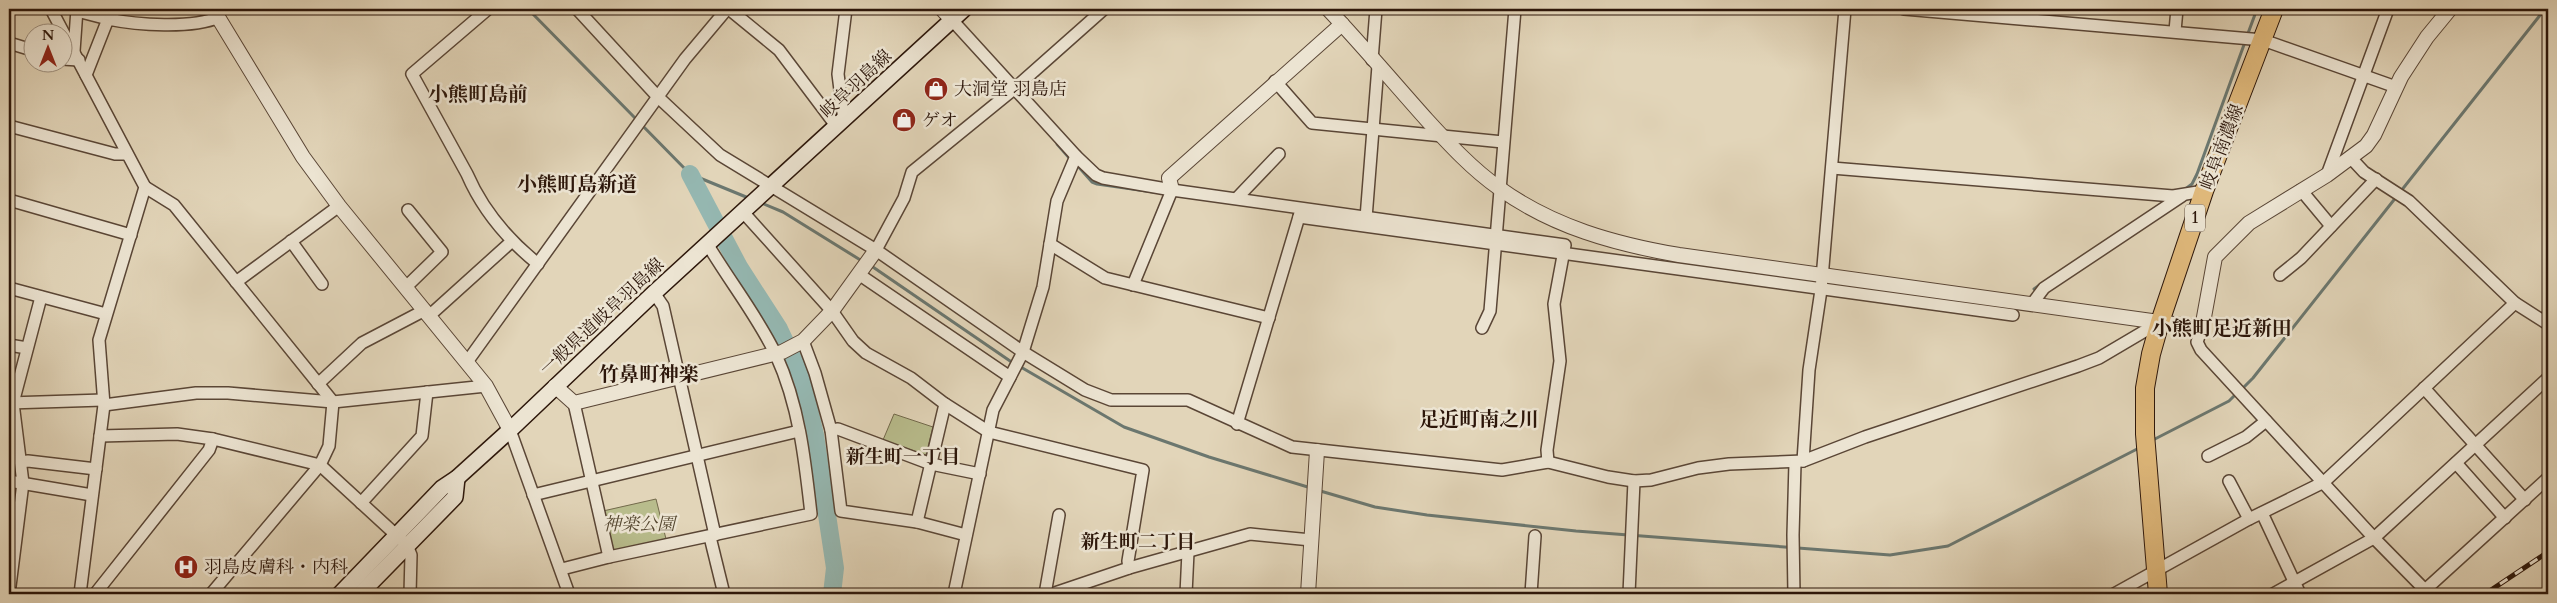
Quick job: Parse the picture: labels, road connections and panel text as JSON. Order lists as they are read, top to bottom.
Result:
{
  "streets": {
    "main road": [
      "岐阜羽島線",
      "岐阜南濃線",
      "1",
      "一般県道岐阜羽島線"
    ]
  },
  "crossings": [
    ["岐阜羽島線", "一般県道岐阜羽島線"],
    ["岐阜南濃線", "1"]
  ],
  "districts": [
    "小熊町島前",
    "小熊町島新道",
    "小熊町足近新田",
    "竹鼻町神楽",
    "足近町南之川",
    "新生町一丁目",
    "新生町二丁目"
  ],
  "parks": ["神楽公園"],
  "places": {
    "shop": ["大洞堂 羽島店", "ゲオ"],
    "hospital": ["羽島皮膚科・内科"]
  },
  "north": "top"
}
